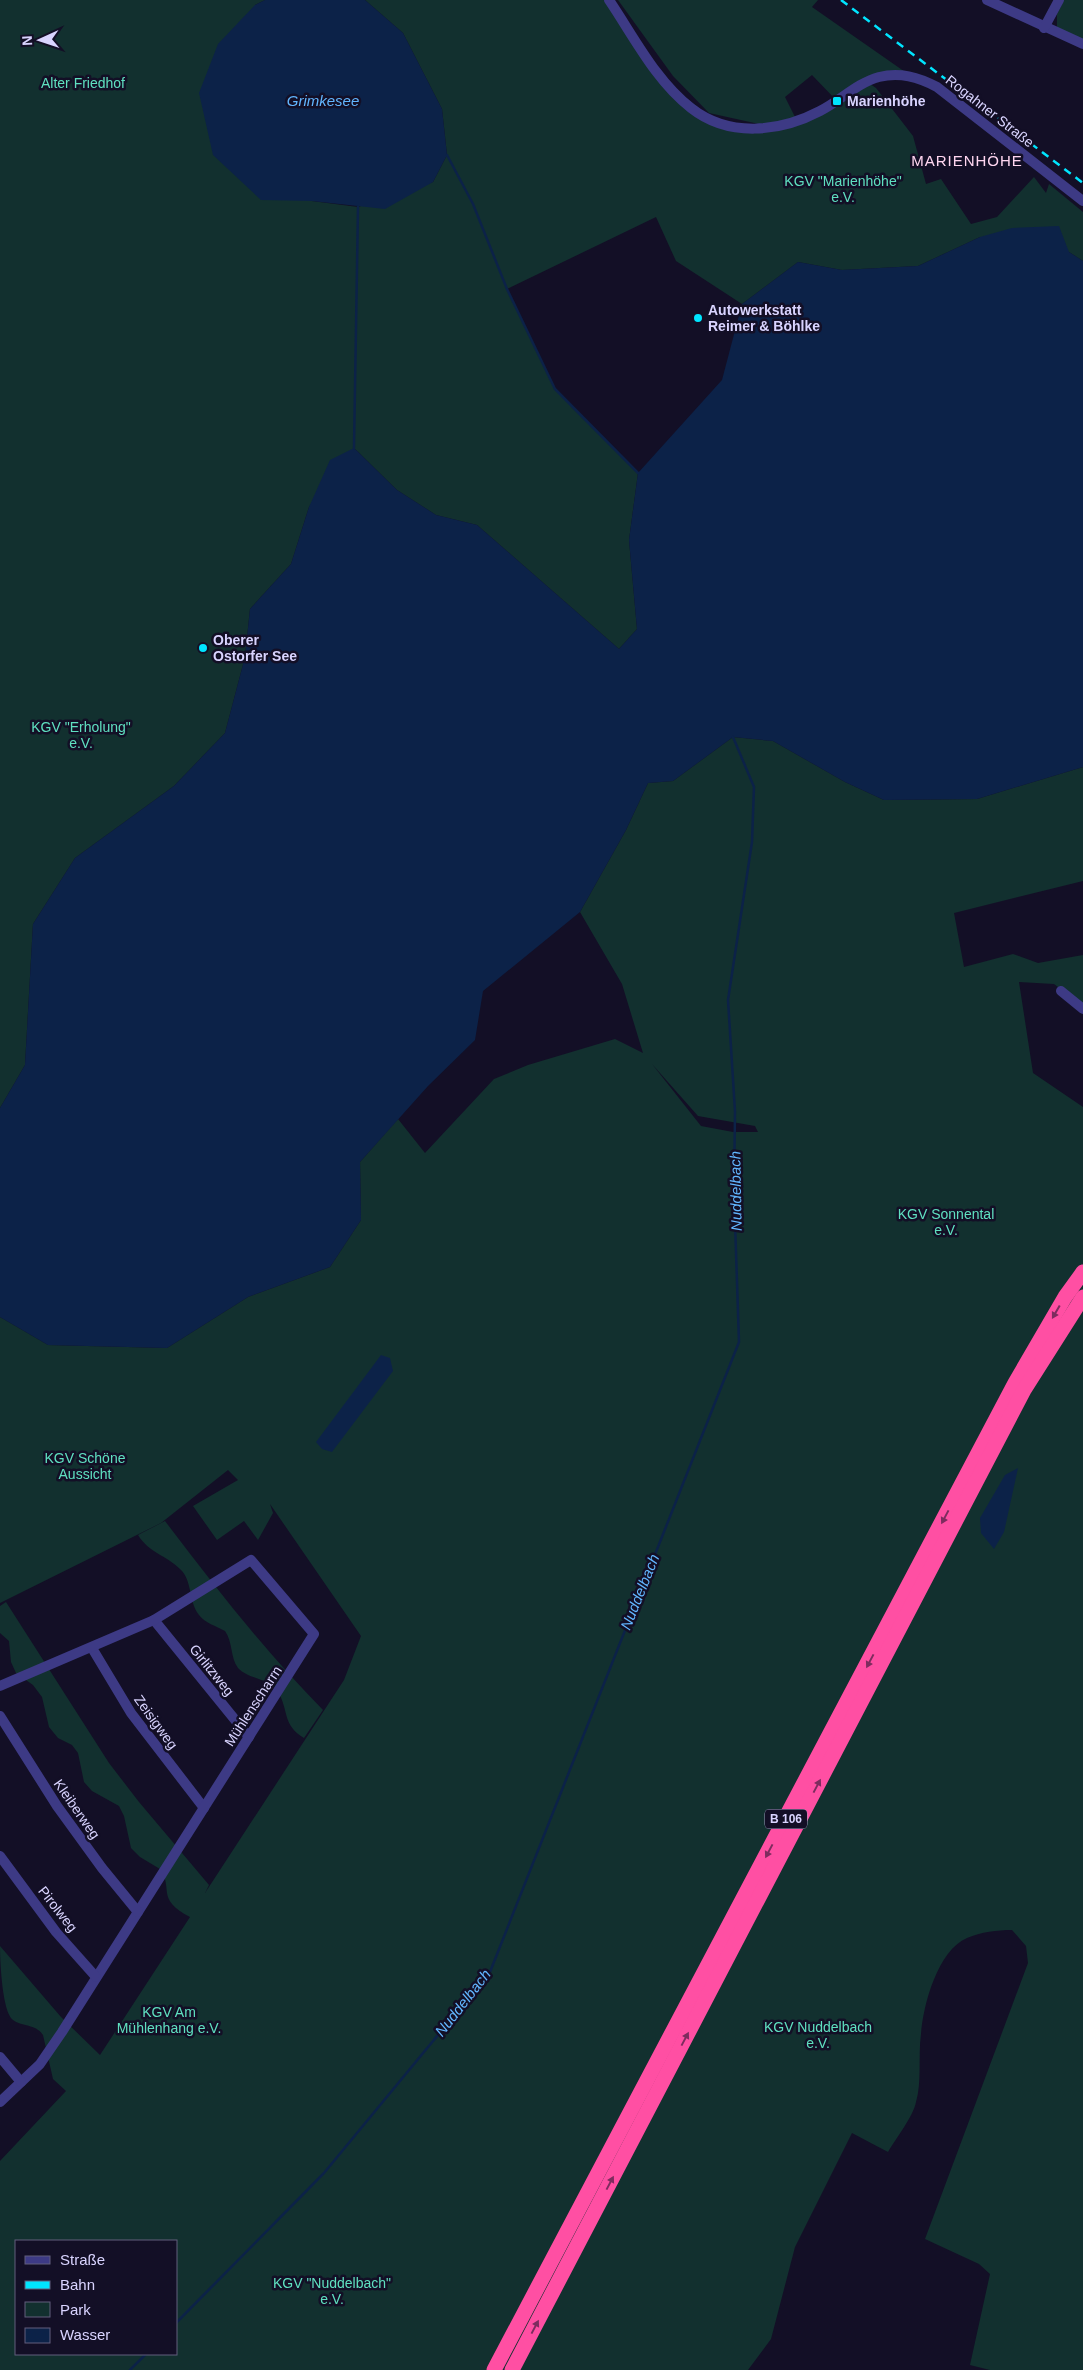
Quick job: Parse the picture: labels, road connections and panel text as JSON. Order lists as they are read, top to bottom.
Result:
{
  "streets": {
    "highway": ["B 106"],
    "street": [
      "Rogahner Straße",
      "Girlitzweg",
      "Mühlenscharrn",
      "Zeisigweg",
      "Kleiberweg",
      "Pirolweg"
    ]
  },
  "crossings": [
    ["Girlitzweg", "Mühlenscharrn"],
    ["Mühlenscharrn", "Zeisigweg"],
    ["Mühlenscharrn", "Kleiberweg"],
    ["Mühlenscharrn", "Pirolweg"]
  ],
  "districts": ["MARIENHÖHE"],
  "water": ["Grimkesee", "Nuddelbach"],
  "parks": [
    "Alter Friedhof",
    "KGV \"Marienhöhe\" e.V.",
    "KGV \"Erholung\" e.V.",
    "KGV Sonnental e.V.",
    "KGV Schöne Aussicht",
    "KGV Am Mühlenhang e.V.",
    "KGV Nuddelbach e.V.",
    "KGV \"Nuddelbach\" e.V."
  ],
  "places": {
    "transit": ["Marienhöhe"],
    "other": ["Autowerkstatt Reimer & Böhlke", "Oberer Ostorfer See"]
  },
  "legend": [
    "Straße",
    "Bahn",
    "Park",
    "Wasser"
  ],
  "north": "left"
}
